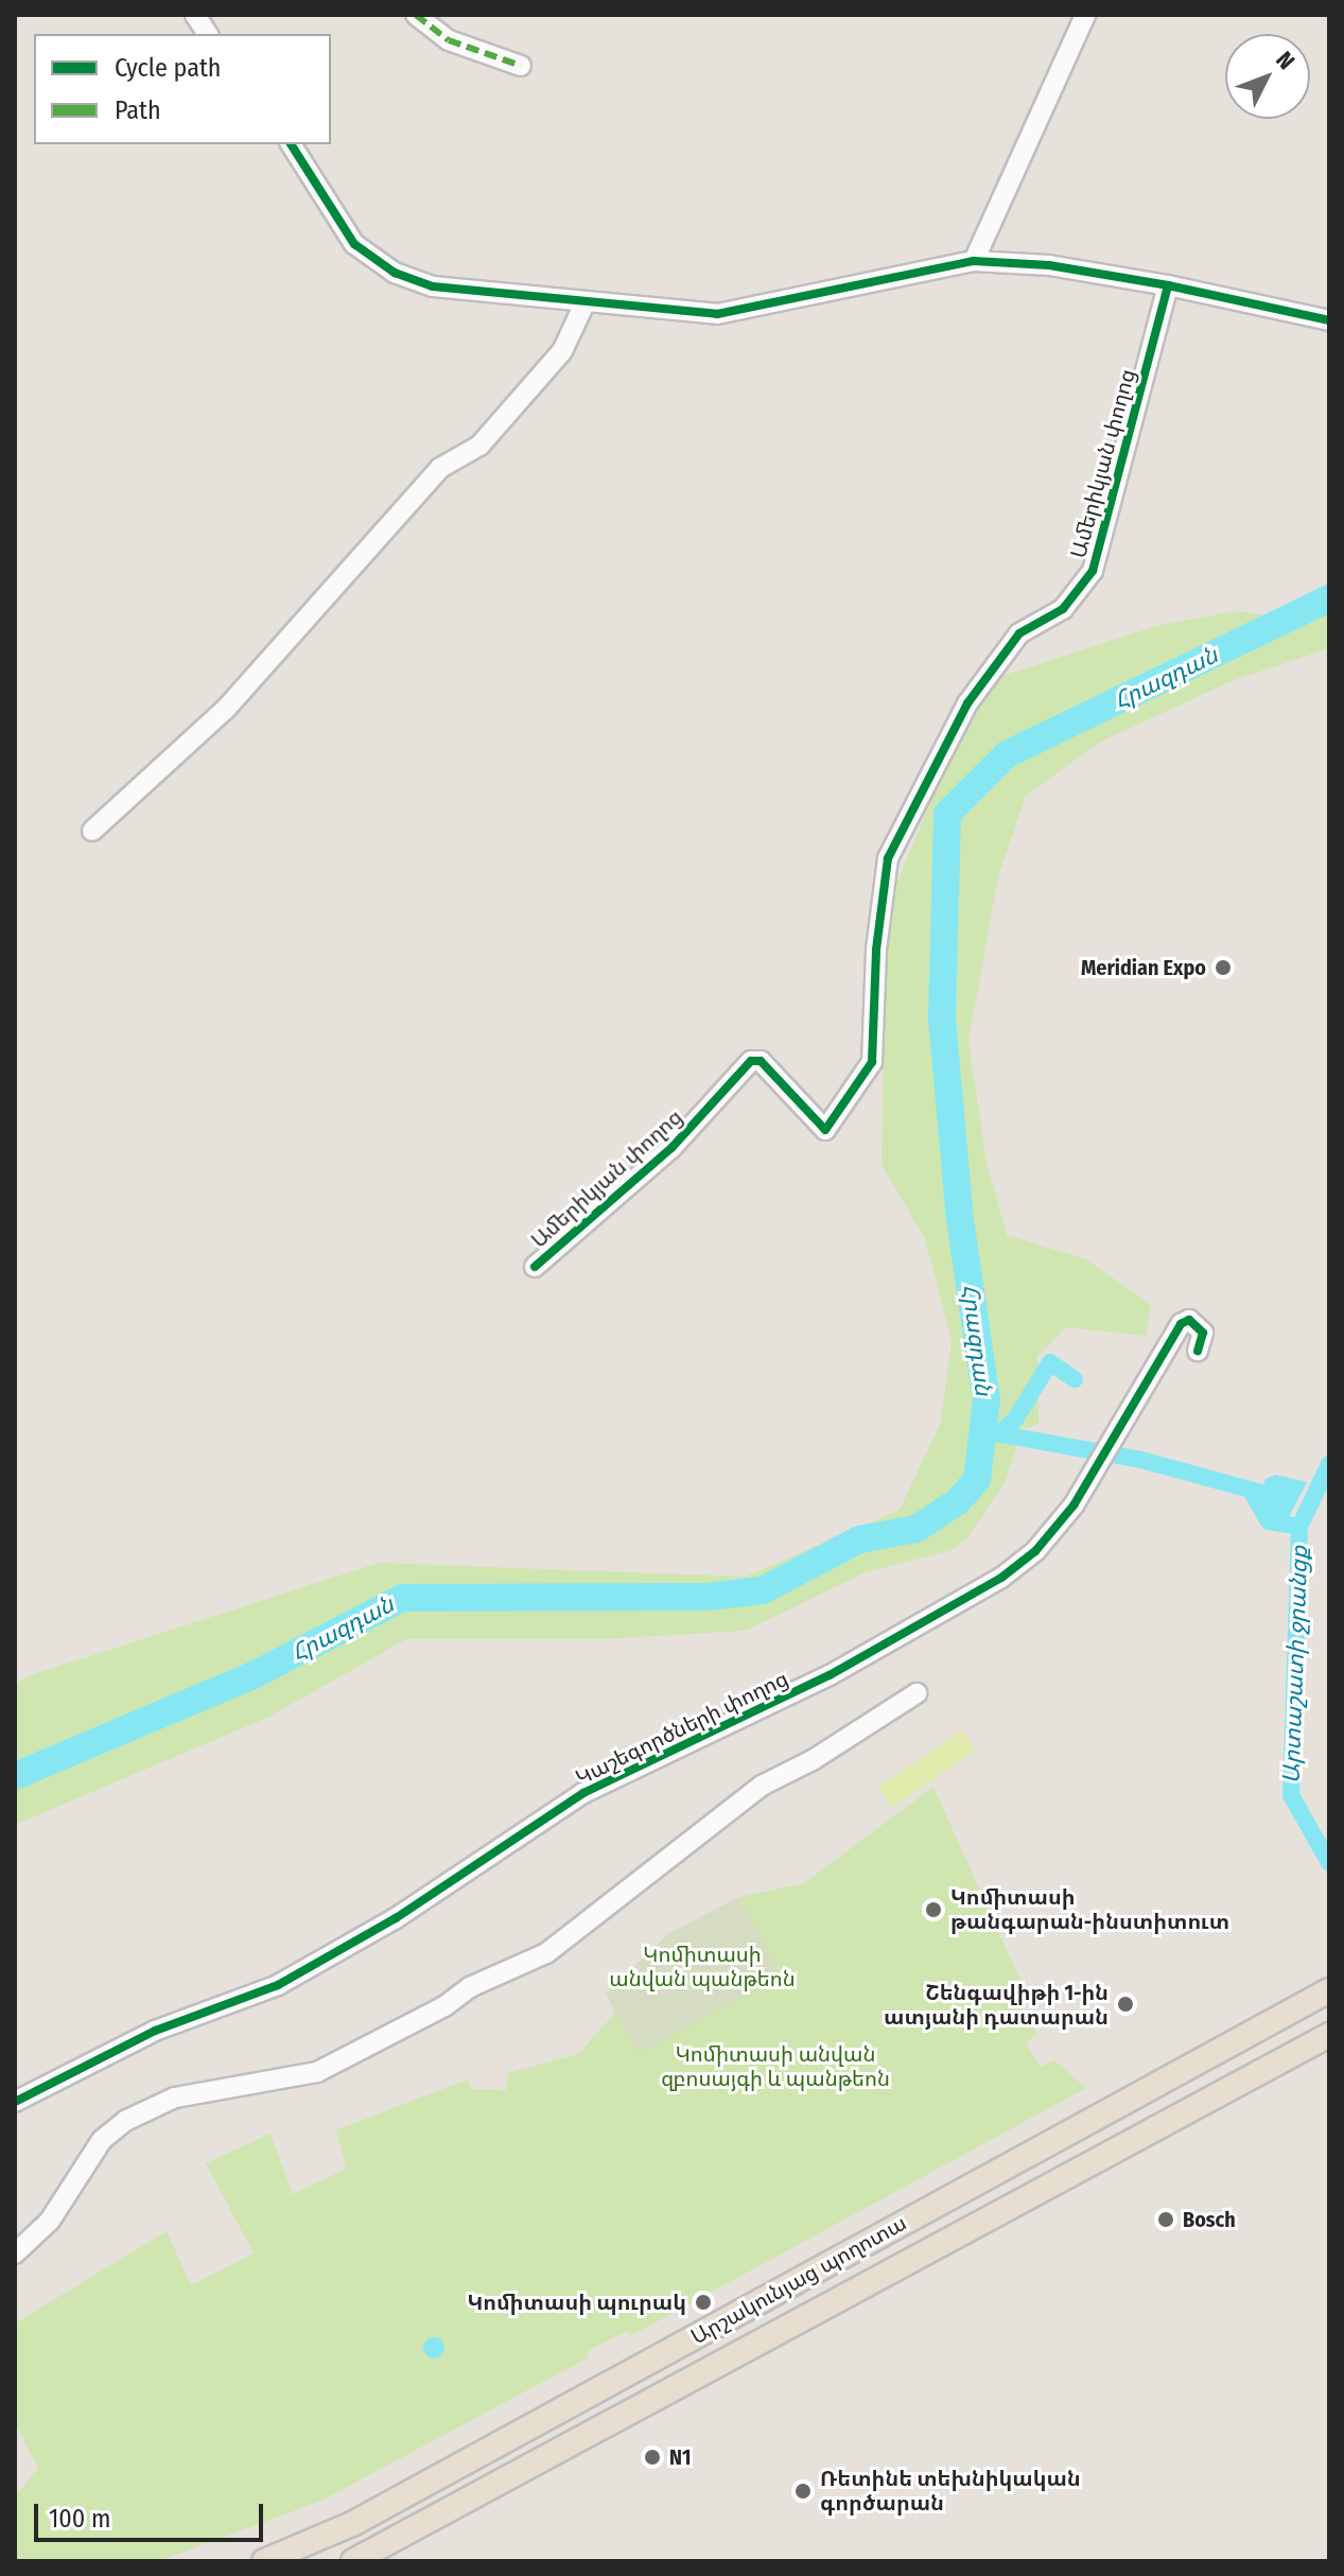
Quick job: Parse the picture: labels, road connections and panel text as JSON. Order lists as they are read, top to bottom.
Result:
{
  "streets": {
    "main road": ["Արշակունյաց պողոտա"],
    "street": ["Ամերիկյան փողոց", "Կաշեգործների փողոց"]
  },
  "water": ["Հրազդան", "Արտաշատի ջրանցք"],
  "parks": ["Կոմիտասի անվան պանթեոն", "Կոմիտասի անվան զբոսայգի և պանթեոն"],
  "places": [
    "Meridian Expo",
    "Կոմիտասի թանգարան-ինստիտուտ",
    "Շենգավիթի 1-ին ատյանի դատարան",
    "Bosch",
    "Կոմիտասի պուրակ",
    "N1",
    "Ռետինե տեխնիկական գործարան"
  ],
  "legend": ["Cycle path", "Path"],
  "scale_bar": "100 m",
  "north": "top right"
}
